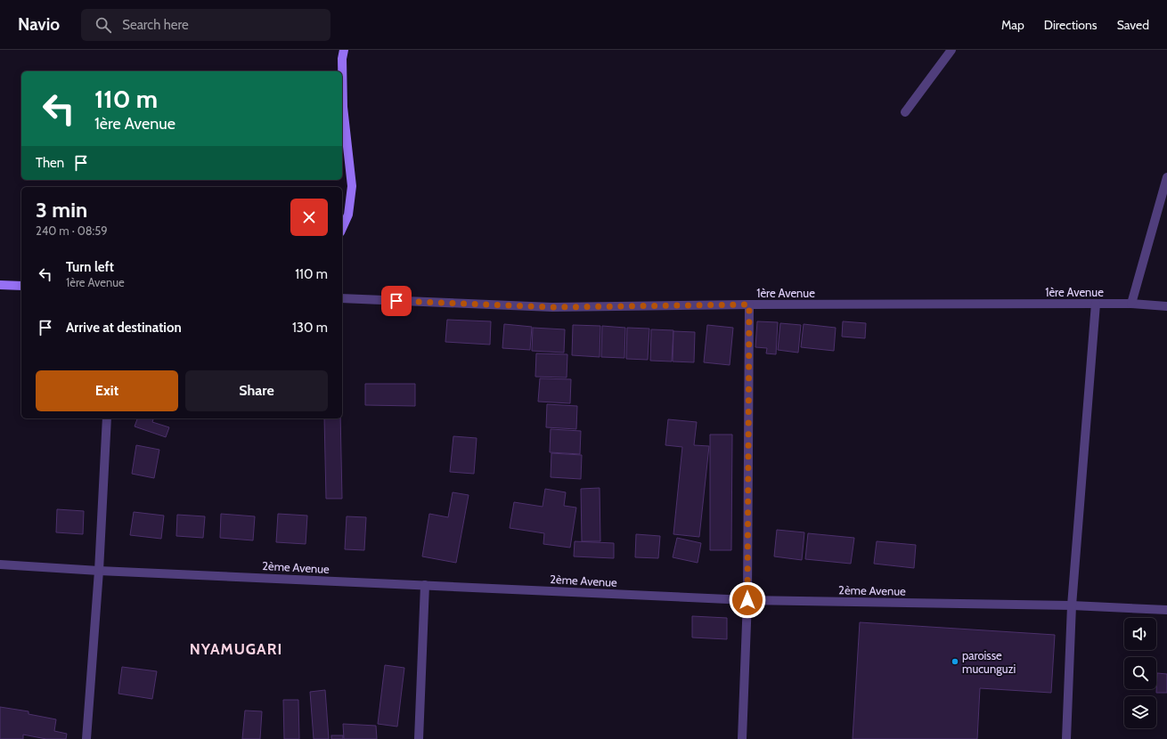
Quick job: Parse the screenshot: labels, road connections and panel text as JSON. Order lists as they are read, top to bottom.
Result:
{
  "streets": {
    "street": ["1ère Avenue", "2ème Avenue"]
  },
  "districts": ["NYAMUGARI"],
  "places": ["paroisse mucunguzi"],
  "page": {
    "header": "Navio",
    "search": "Search here",
    "nav": ["Map", "Directions", "Saved"],
    "turn": ["110 m", "1ère Avenue"],
    "then": "Then",
    "heading": ["3 min", "240 m · 08:59"],
    "list": [
      {
        "name": "Turn left",
        "note": "1ère Avenue",
        "value": "110 m"
      },
      {
        "name": "Arrive at destination",
        "value": "130 m"
      }
    ],
    "buttons": ["Exit", "Share"]
  }
}
